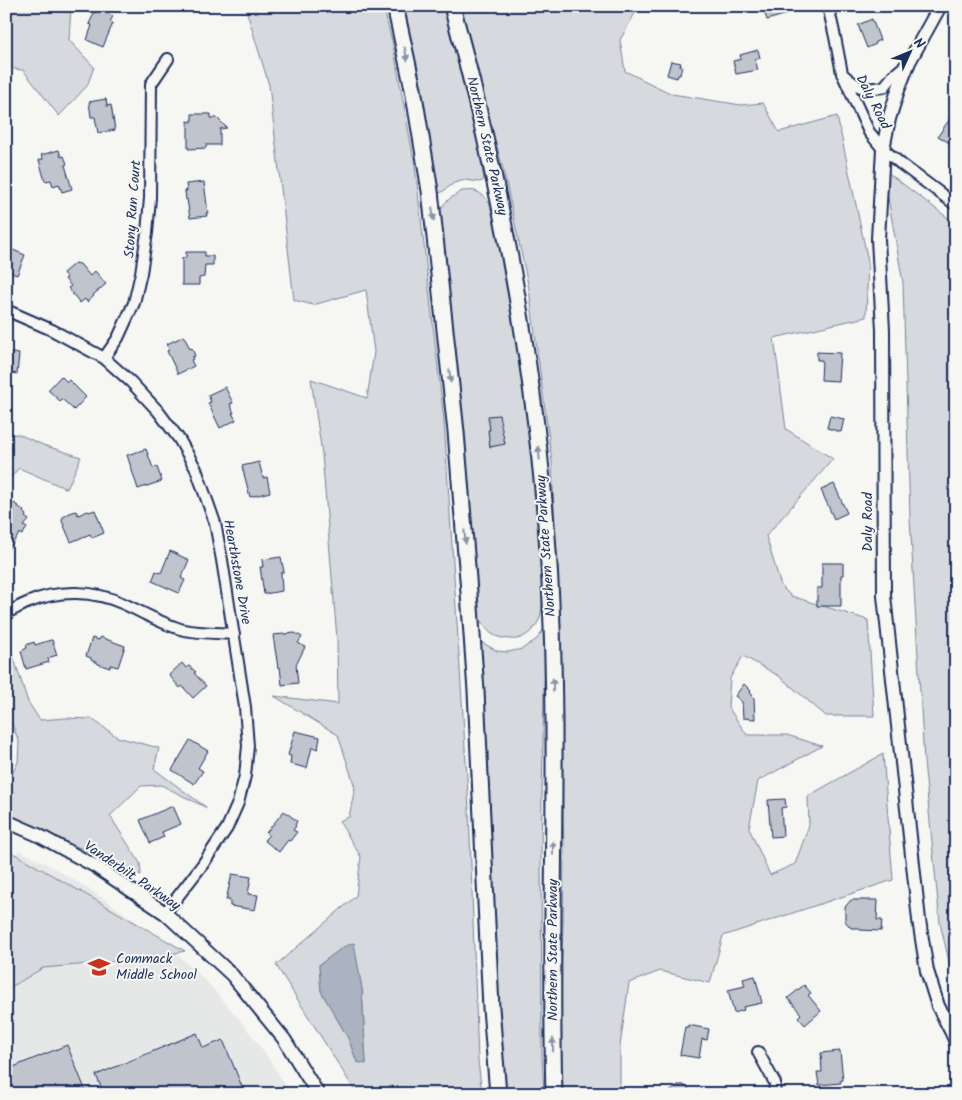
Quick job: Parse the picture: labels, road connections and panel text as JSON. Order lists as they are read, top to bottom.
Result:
{
  "streets": {
    "highway": ["Northern State Parkway"],
    "main road": ["Daly Road", "Vanderbilt Parkway"],
    "street": ["Stony Run Court", "Hearthstone Drive"]
  },
  "crossings": [
    ["Stony Run Court", "Hearthstone Drive"],
    ["Hearthstone Drive", "Vanderbilt Parkway"]
  ],
  "places": {
    "school or university": ["Commack Middle School"]
  },
  "north": "top right"
}
